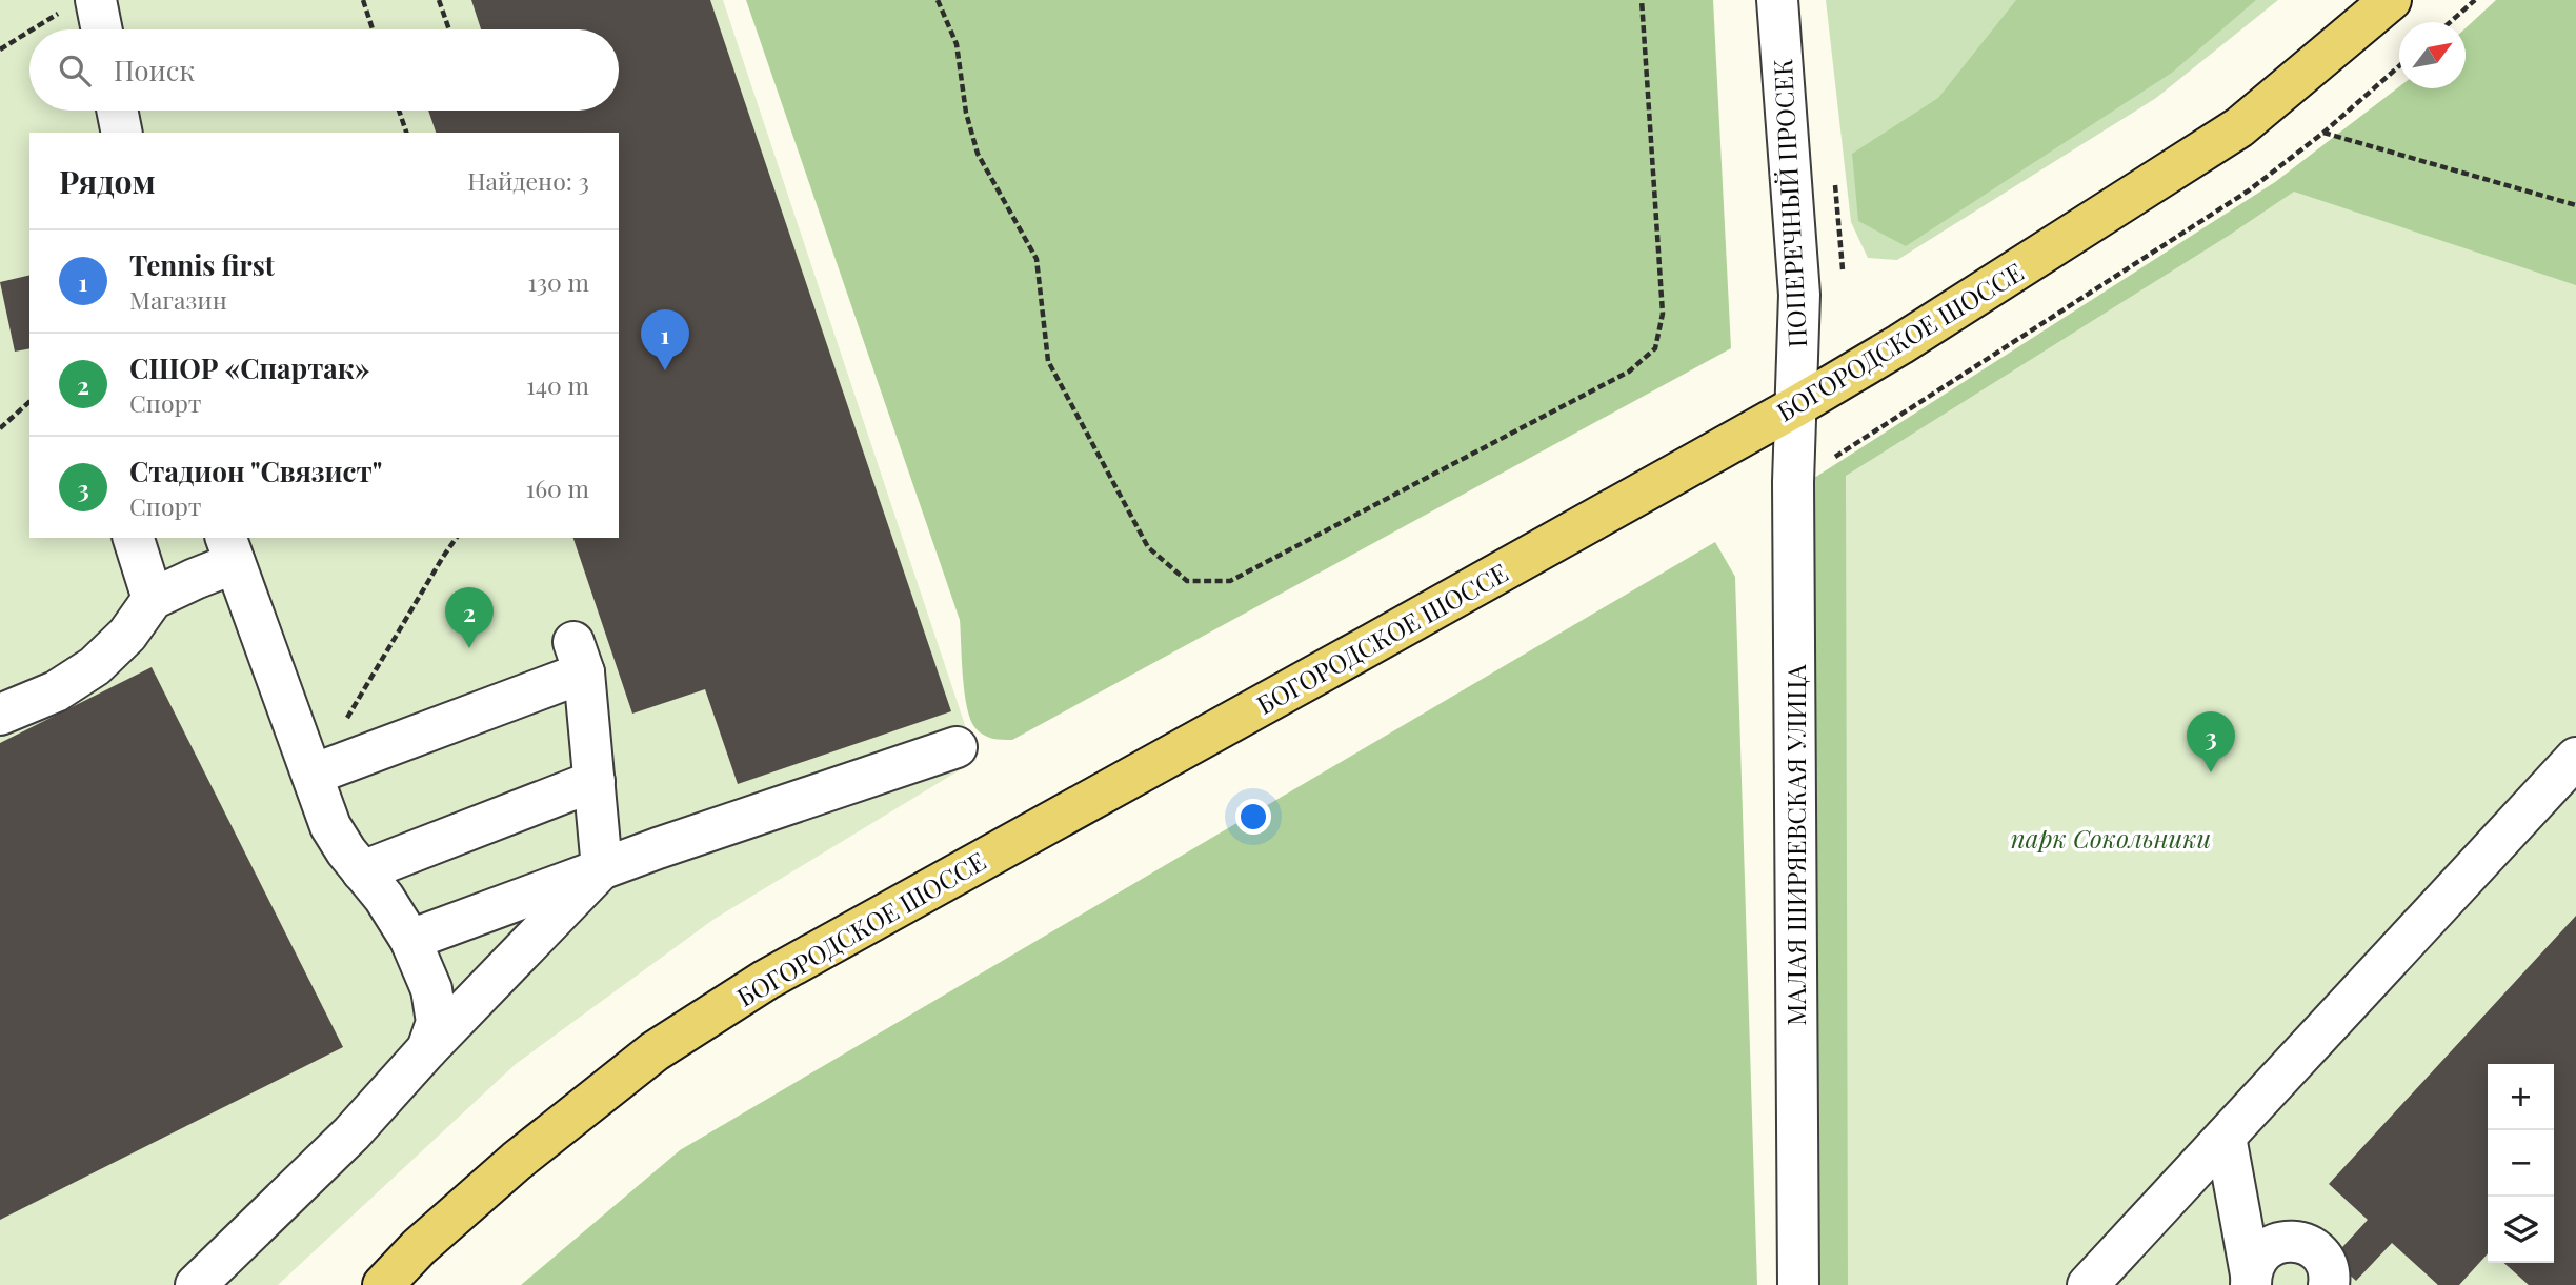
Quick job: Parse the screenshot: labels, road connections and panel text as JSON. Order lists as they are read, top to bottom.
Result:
{
  "streets": {
    "main road": ["БОГОРОДСКОЕ ШОССЕ"],
    "street": ["ПОПЕРЕЧНЫЙ ПРОСЕК", "МАЛАЯ ШИРЯЕВСКАЯ УЛИЦА"]
  },
  "crossings": [
    ["ПОПЕРЕЧНЫЙ ПРОСЕК", "БОГОРОДСКОЕ ШОССЕ"],
    ["ПОПЕРЕЧНЫЙ ПРОСЕК", "МАЛАЯ ШИРЯЕВСКАЯ УЛИЦА"],
    ["БОГОРОДСКОЕ ШОССЕ", "МАЛАЯ ШИРЯЕВСКАЯ УЛИЦА"]
  ],
  "parks": ["парк Сокольники"],
  "north": "top right",
  "page": {
    "search": "Поиск",
    "heading": ["Рядом", "Найдено: 3"],
    "list": [
      {
        "mark": "1",
        "name": "Tennis first",
        "note": "Магазин",
        "value": "130 m"
      },
      {
        "mark": "2",
        "name": "СШОР «Спартак»",
        "note": "Спорт",
        "value": "140 m"
      },
      {
        "mark": "3",
        "name": "Стадион \"Связист\"",
        "note": "Спорт",
        "value": "160 m"
      }
    ],
    "pins": ["1", "2", "3"],
    "map_buttons": ["+", "−"]
  }
}
